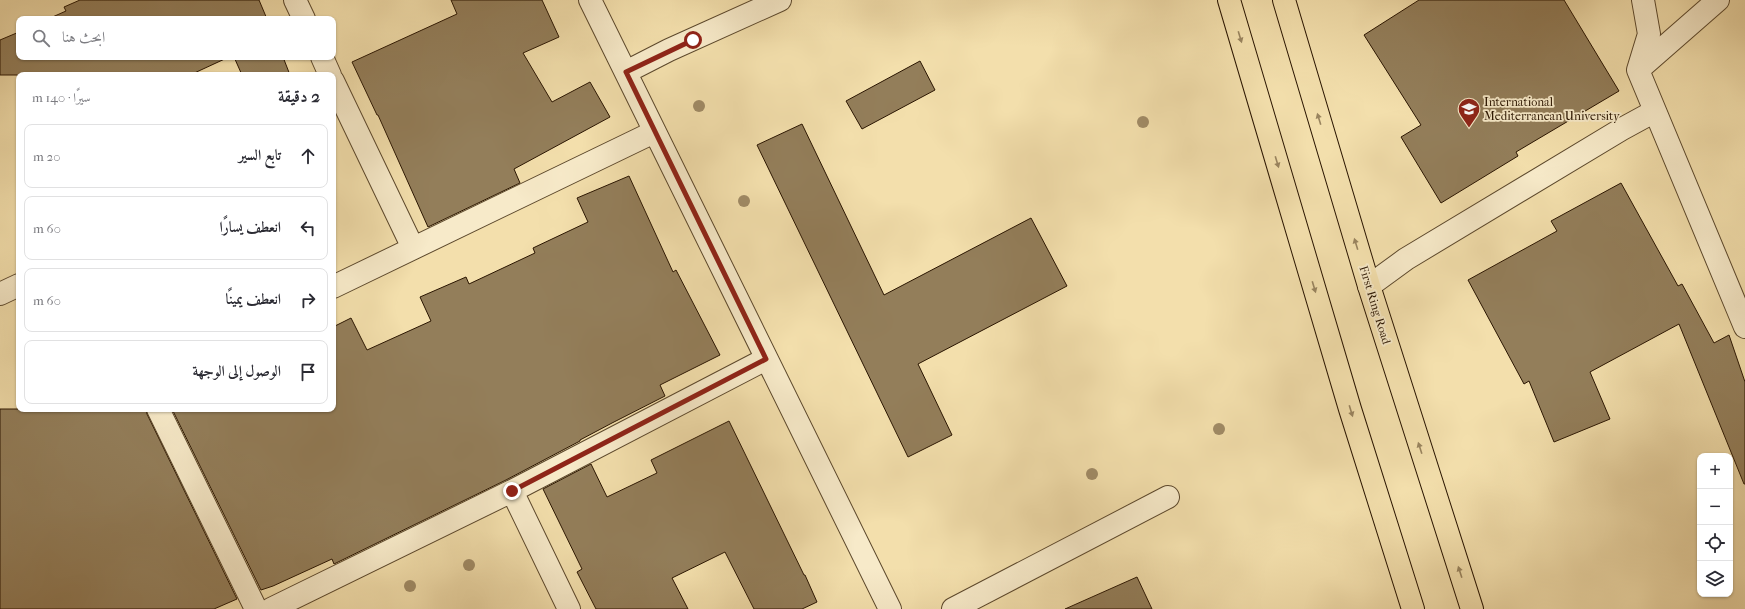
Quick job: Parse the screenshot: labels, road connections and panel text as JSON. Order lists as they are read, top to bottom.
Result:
{
  "streets": {
    "main road": ["First Ring Road"]
  },
  "places": {
    "school or university": ["International Mediterranean University"]
  },
  "page": {
    "search": "ابحث هنا",
    "heading": ["2 دقيقة", "سيرًا · 140 m"],
    "list": [
      ["تابع السير", "20 m"],
      ["انعطف يسارًا", "60 m"],
      ["انعطف يمينًا", "60 m"],
      "الوصول إلى الوجهة"
    ],
    "map_buttons": ["+", "−"]
  }
}
